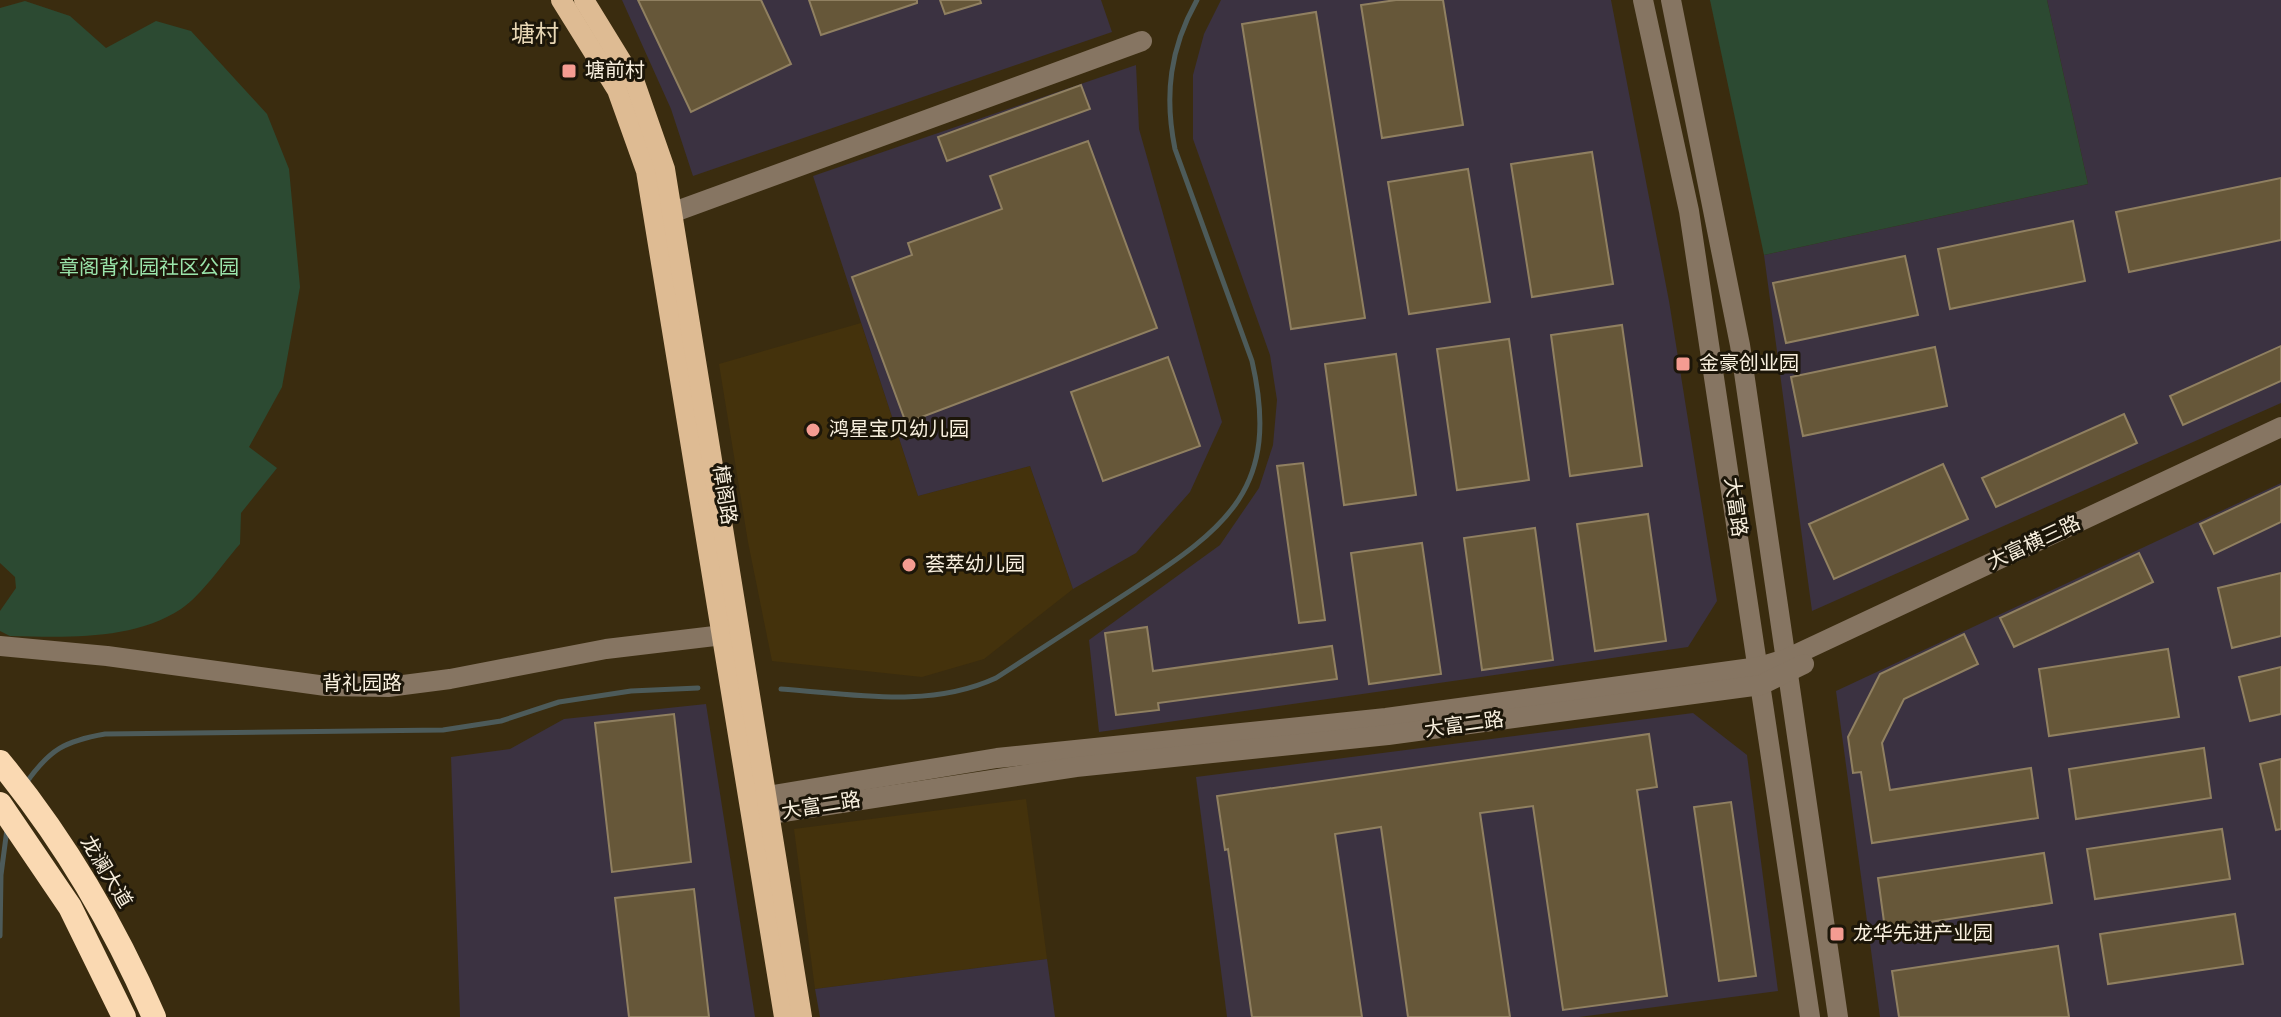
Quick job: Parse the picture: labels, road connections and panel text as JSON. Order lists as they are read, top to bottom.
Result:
{
  "streets": {
    "highway": ["龙澜大道"],
    "main road": ["樟阁路"],
    "street": [
      "大富路",
      "大富横三路",
      "背礼园路",
      "大富二路"
    ]
  },
  "crossings": [
    ["樟阁路", "背礼园路"],
    ["樟阁路", "大富二路"],
    ["大富路", "大富横三路"],
    ["大富路", "大富二路"],
    ["大富横三路", "大富二路"]
  ],
  "districts": ["塘村"],
  "parks": ["章阁背礼园社区公园"],
  "places": {
    "transit": ["塘前村", "金豪创业园", "龙华先进产业园"],
    "other": ["鸿星宝贝幼儿园", "荟萃幼儿园"]
  }
}
